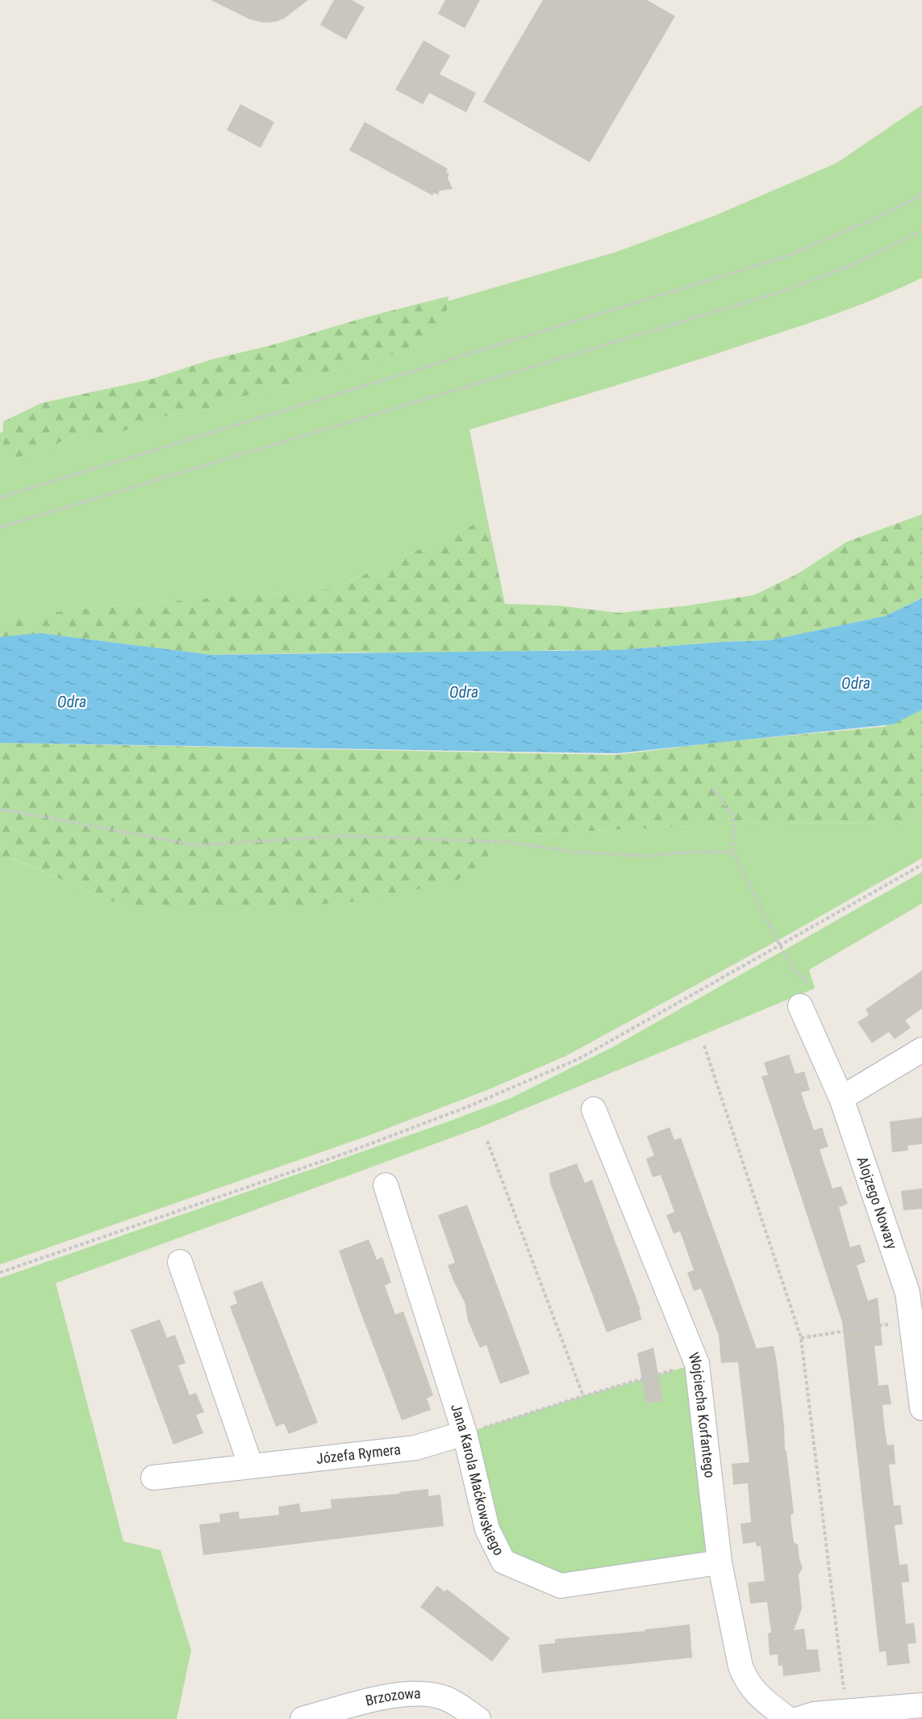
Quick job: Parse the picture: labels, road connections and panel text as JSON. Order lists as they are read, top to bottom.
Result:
{
  "streets": {
    "street": [
      "Alojzego Nowary",
      "Wojciecha Korfantego",
      "Józefa Rymera",
      "Jana Karola Maćkowskiego",
      "Brzozowa"
    ]
  },
  "crossings": [
    ["Wojciecha Korfantego", "Jana Karola Maćkowskiego"],
    ["Józefa Rymera", "Jana Karola Maćkowskiego"]
  ],
  "water": ["Odra"]
}
